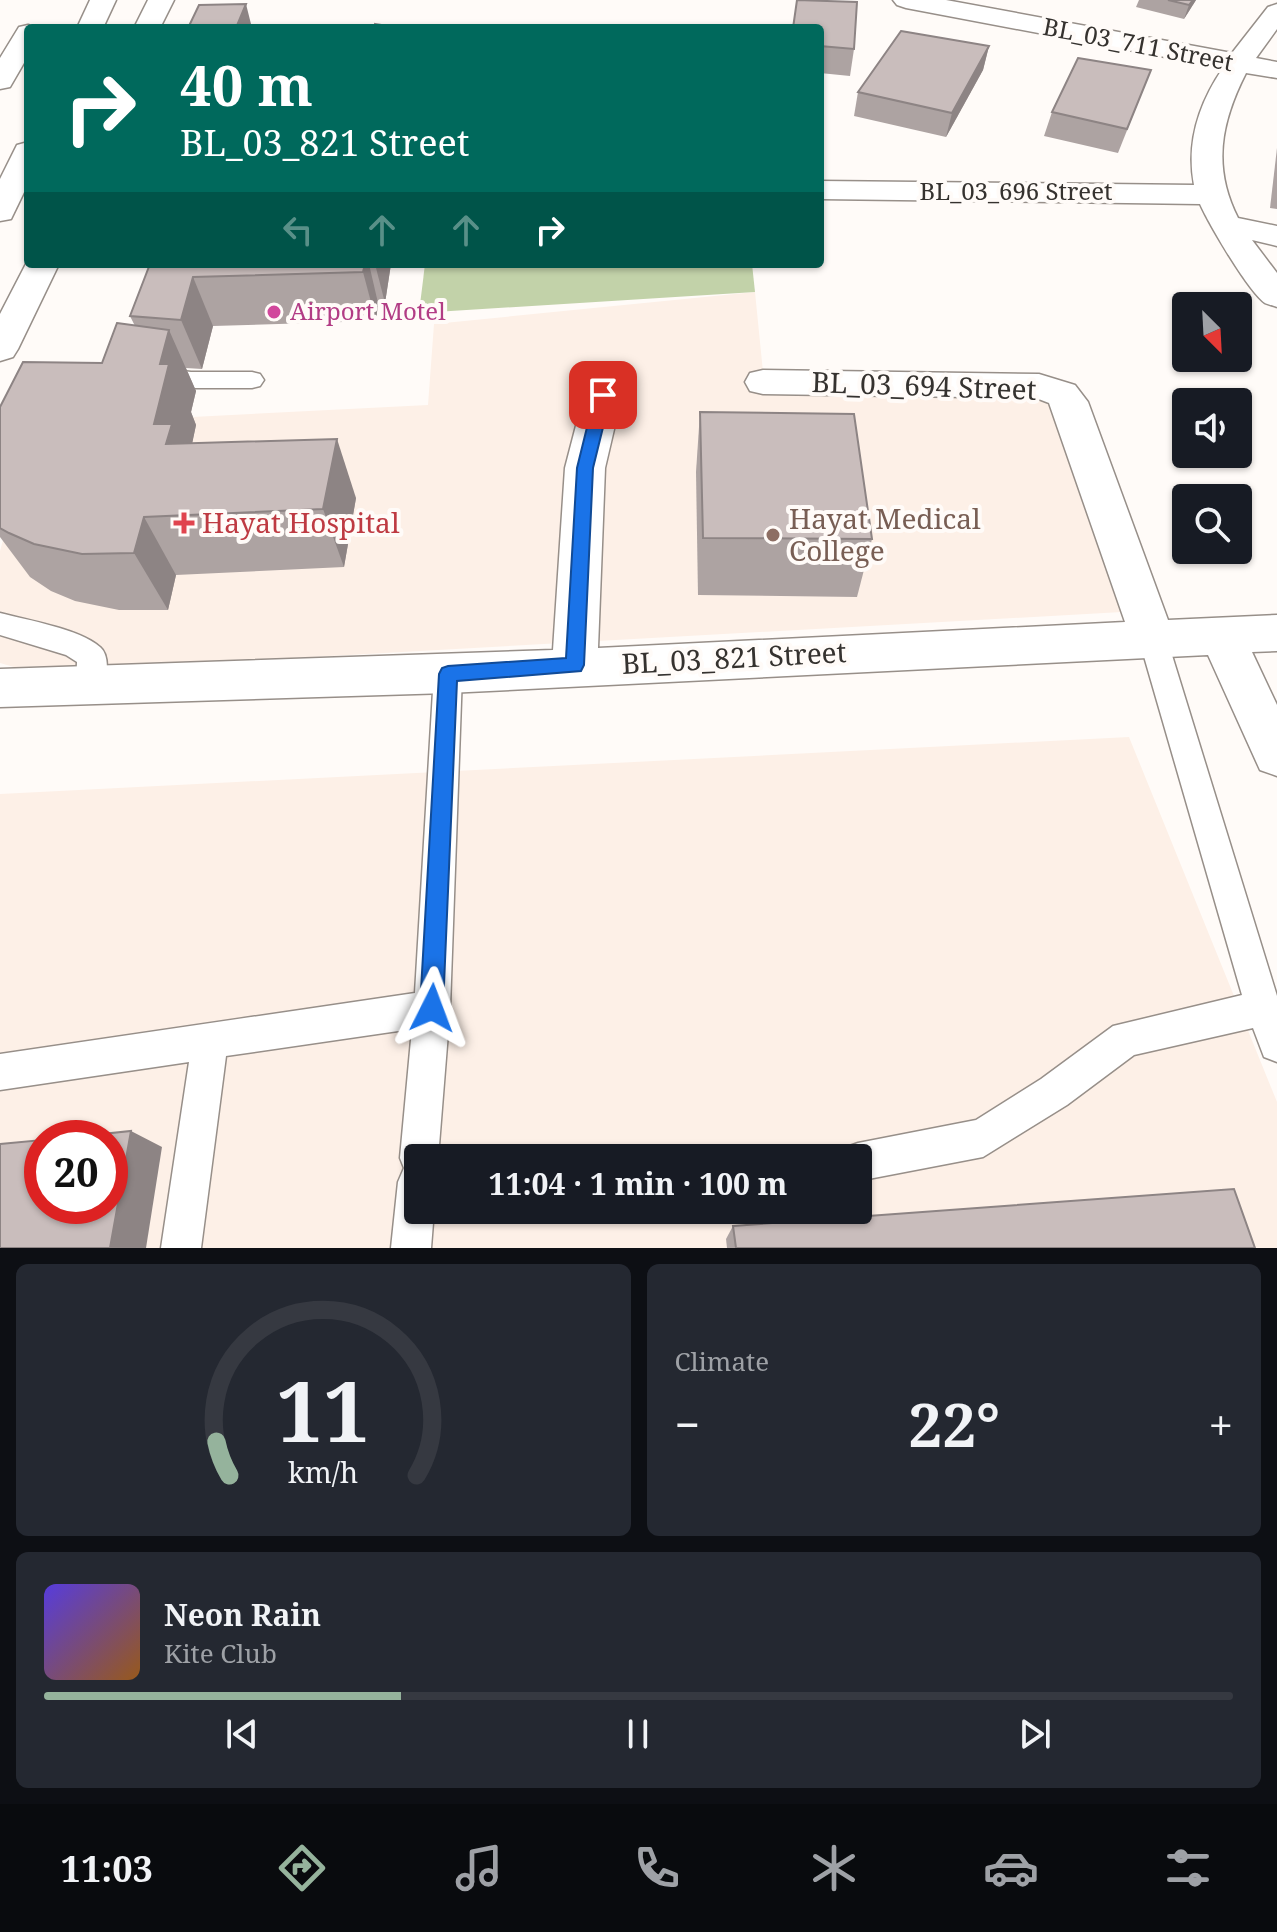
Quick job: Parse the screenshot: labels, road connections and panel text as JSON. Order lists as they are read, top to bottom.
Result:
{
  "streets": {
    "main road": [
      "BL_03_711 Street",
      "BL_03_696 Street",
      "BL_03_694 Street",
      "BL_03_821 Street"
    ]
  },
  "crossings": [
    ["BL_03_694 Street", "BL_03_821 Street"]
  ],
  "places": {
    "other": ["Airport Motel", "Hayat Medical College"],
    "health": ["Hayat Hospital"]
  },
  "north": "bottom right",
  "page": {
    "turn": ["40 m", "BL_03_821 Street"],
    "limit": "20",
    "trip": "11:04 · 1 min · 100 m",
    "tile": "Climate",
    "heat": ["−", "22°", "+"],
    "song": ["Neon Rain", "Kite Club"],
    "tabs": "11:03",
    "gauge": ["11", "km/h"]
  }
}
